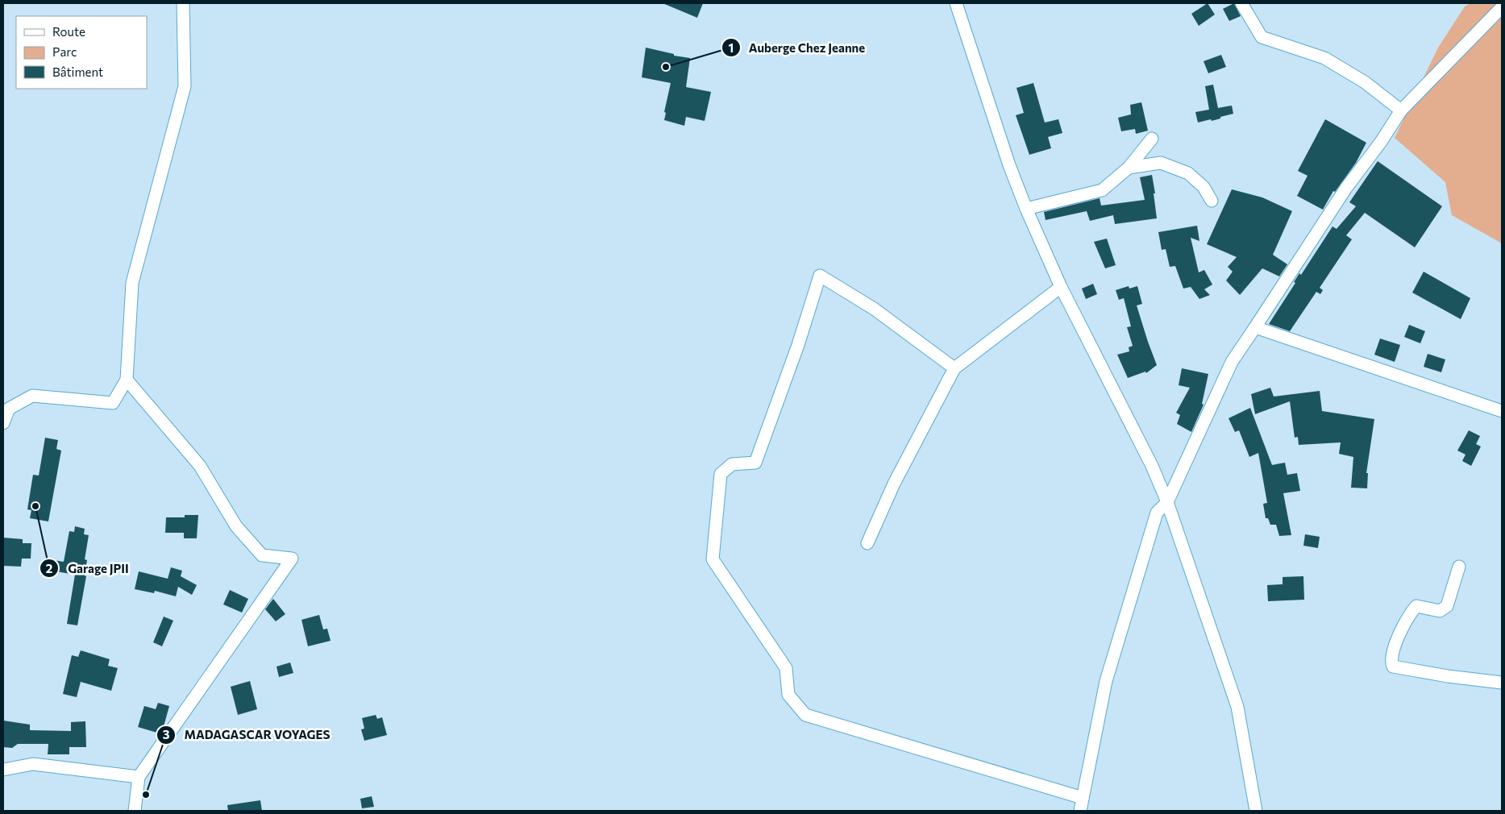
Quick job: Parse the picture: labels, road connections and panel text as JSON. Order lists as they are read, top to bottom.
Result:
{
  "places": ["Auberge Chez Jeanne", "Garage JPII", "MADAGASCAR VOYAGES"],
  "legend": ["Route", "Parc", "Bâtiment"]
}
